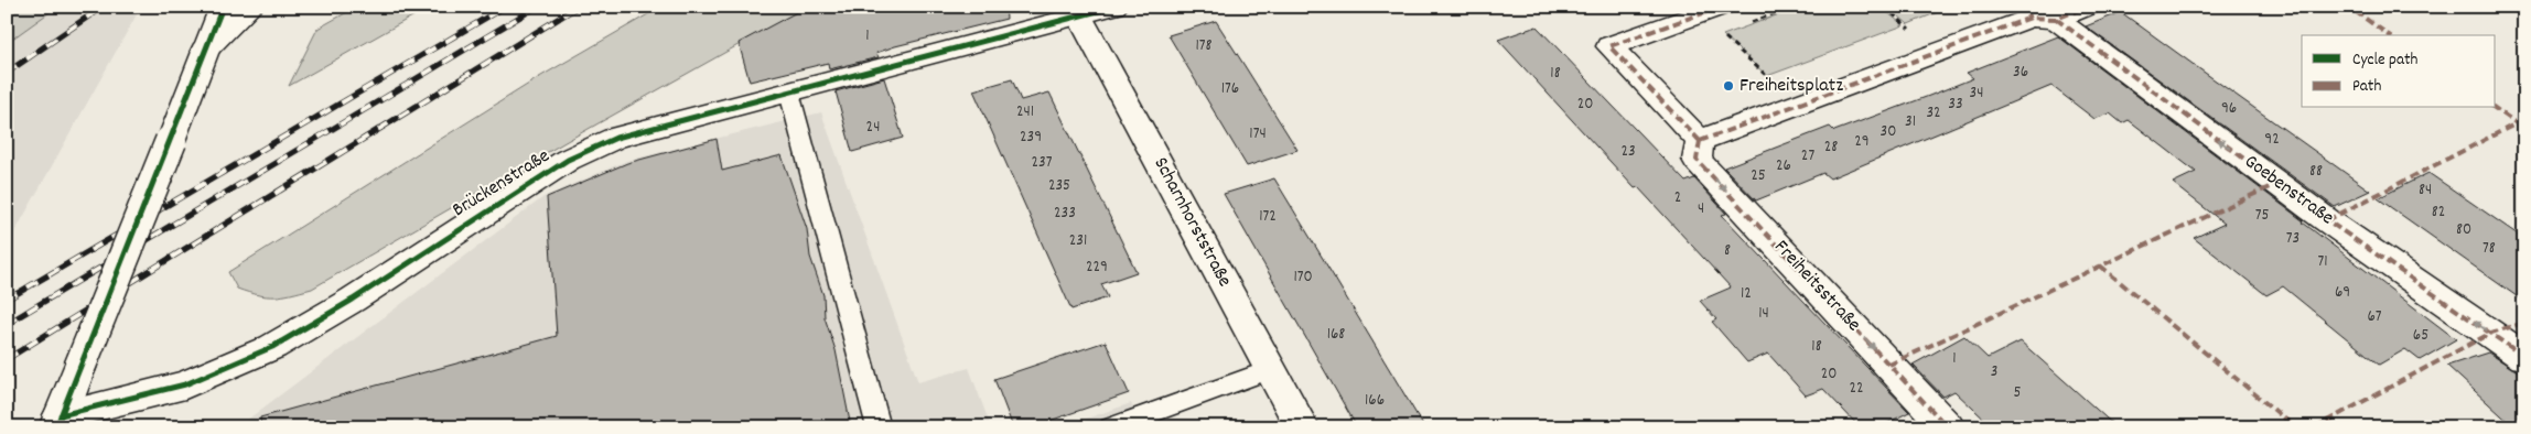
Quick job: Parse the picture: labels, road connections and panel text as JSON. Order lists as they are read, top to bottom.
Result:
{
  "streets": {
    "street": [
      "Brückenstraße",
      "Goebenstraße",
      "Scharnhorststraße",
      "Freiheitsstraße"
    ]
  },
  "crossings": [
    ["Brückenstraße", "Scharnhorststraße"]
  ],
  "one_way": ["Goebenstraße", "Freiheitsstraße"],
  "places": ["Freiheitsplatz"],
  "house_numbers": [
    "1",
    "178",
    "36",
    "18",
    "176",
    "34",
    "20",
    "33",
    "96",
    "241",
    "32",
    "31",
    "24",
    "30",
    "174",
    "239",
    "92",
    "29",
    "28",
    "23",
    "27",
    "237",
    "26",
    "88",
    "25",
    "235",
    "84",
    "2",
    "4",
    "82",
    "233",
    "75",
    "172",
    "80",
    "73",
    "231",
    "78",
    "8",
    "71",
    "229",
    "170",
    "69",
    "12",
    "14",
    "67",
    "168",
    "65",
    "18",
    "1",
    "3",
    "20",
    "22",
    "5",
    "166"
  ],
  "legend": ["Cycle path", "Path"]
}
